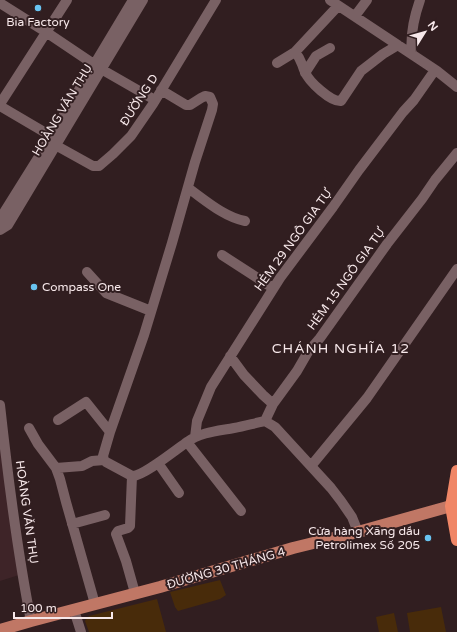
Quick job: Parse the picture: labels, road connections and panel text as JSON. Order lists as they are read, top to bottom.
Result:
{
  "streets": {
    "main road": ["ĐƯỜNG 30 THÁNG 4"],
    "street": [
      "ĐƯỜNG D",
      "HOÀNG VĂN THỤ",
      "HẺM 29 NGÔ GIA TỰ",
      "HẺM 15 NGÔ GIA TỰ"
    ]
  },
  "crossings": [
    ["ĐƯỜNG D", "HOÀNG VĂN THỤ"],
    ["HOÀNG VĂN THỤ", "ĐƯỜNG 30 THÁNG 4"]
  ],
  "districts": ["CHÁNH NGHĨA 12"],
  "places": ["Bia Factory", "Compass One", "Cửa hàng Xăng dầu Petrolimex Số 205"],
  "scale_bar": "100 m",
  "north": "top right"
}
